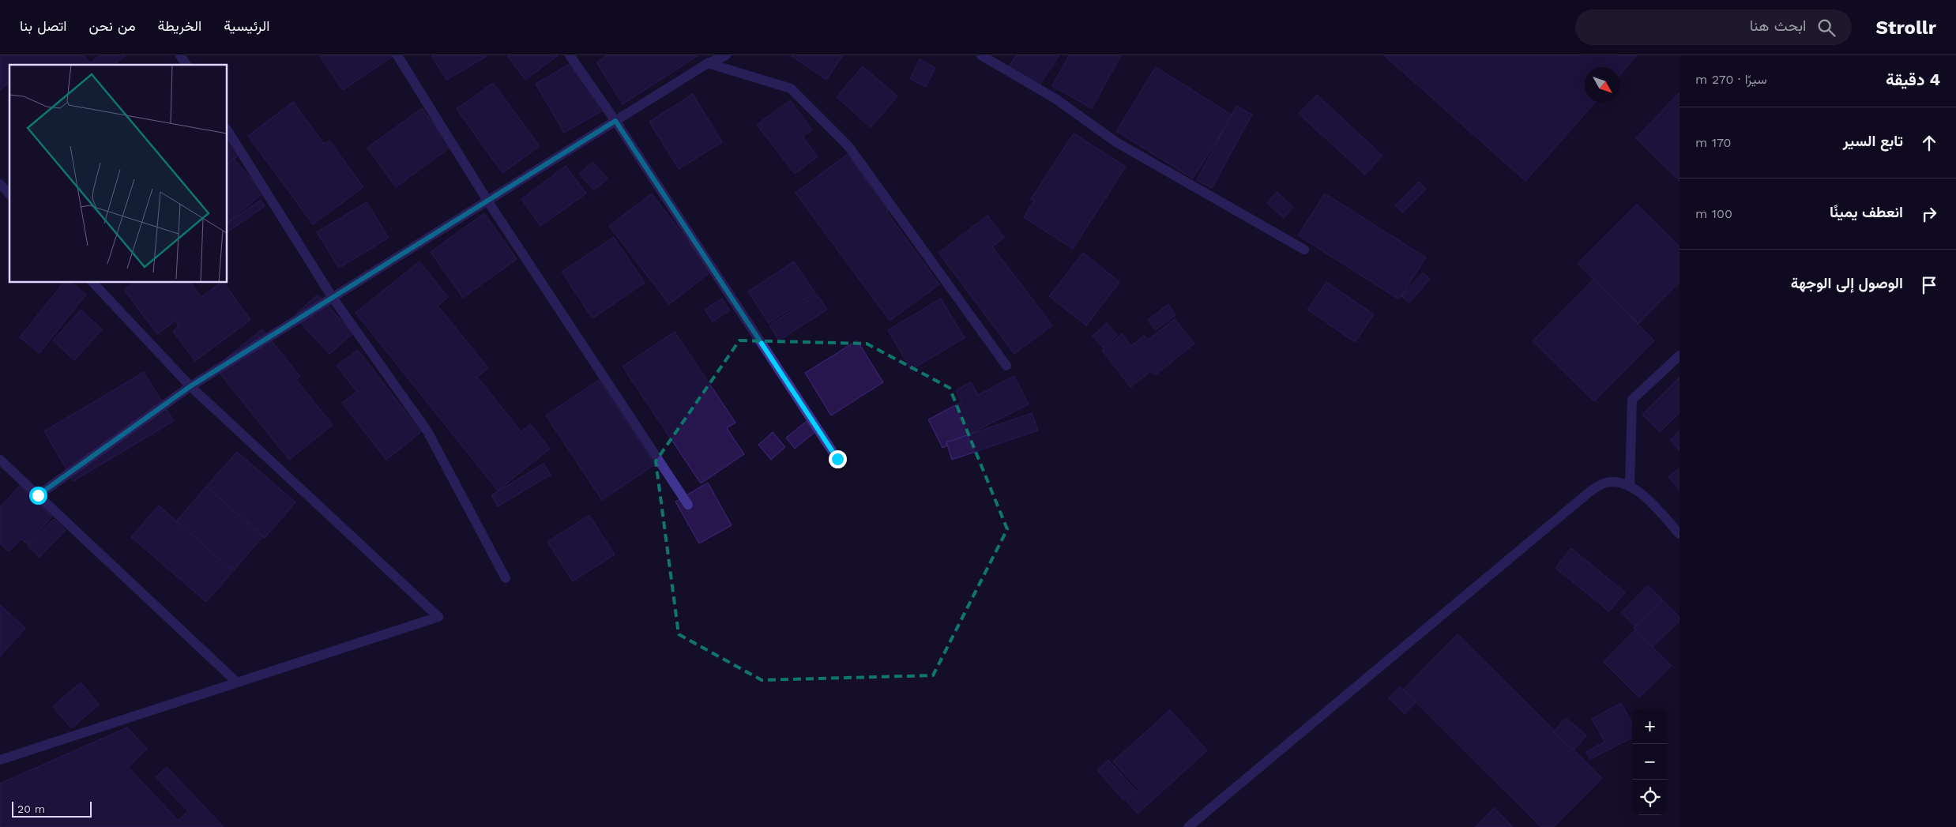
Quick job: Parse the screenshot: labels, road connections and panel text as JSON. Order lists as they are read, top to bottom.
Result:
{
  "scale_bar": "20 m",
  "north": "bottom right",
  "page": {
    "header": "Strollr",
    "search": "ابحث هنا",
    "nav": [
      "الرئيسية",
      "الخريطة",
      "من نحن",
      "اتصل بنا"
    ],
    "heading": ["4 دقيقة", "سيرًا · 270 m"],
    "list": [
      ["تابع السير", "170 m"],
      ["انعطف يمينًا", "100 m"],
      "الوصول إلى الوجهة"
    ],
    "map_buttons": ["+", "−"],
    "scale": "20 m"
  }
}
